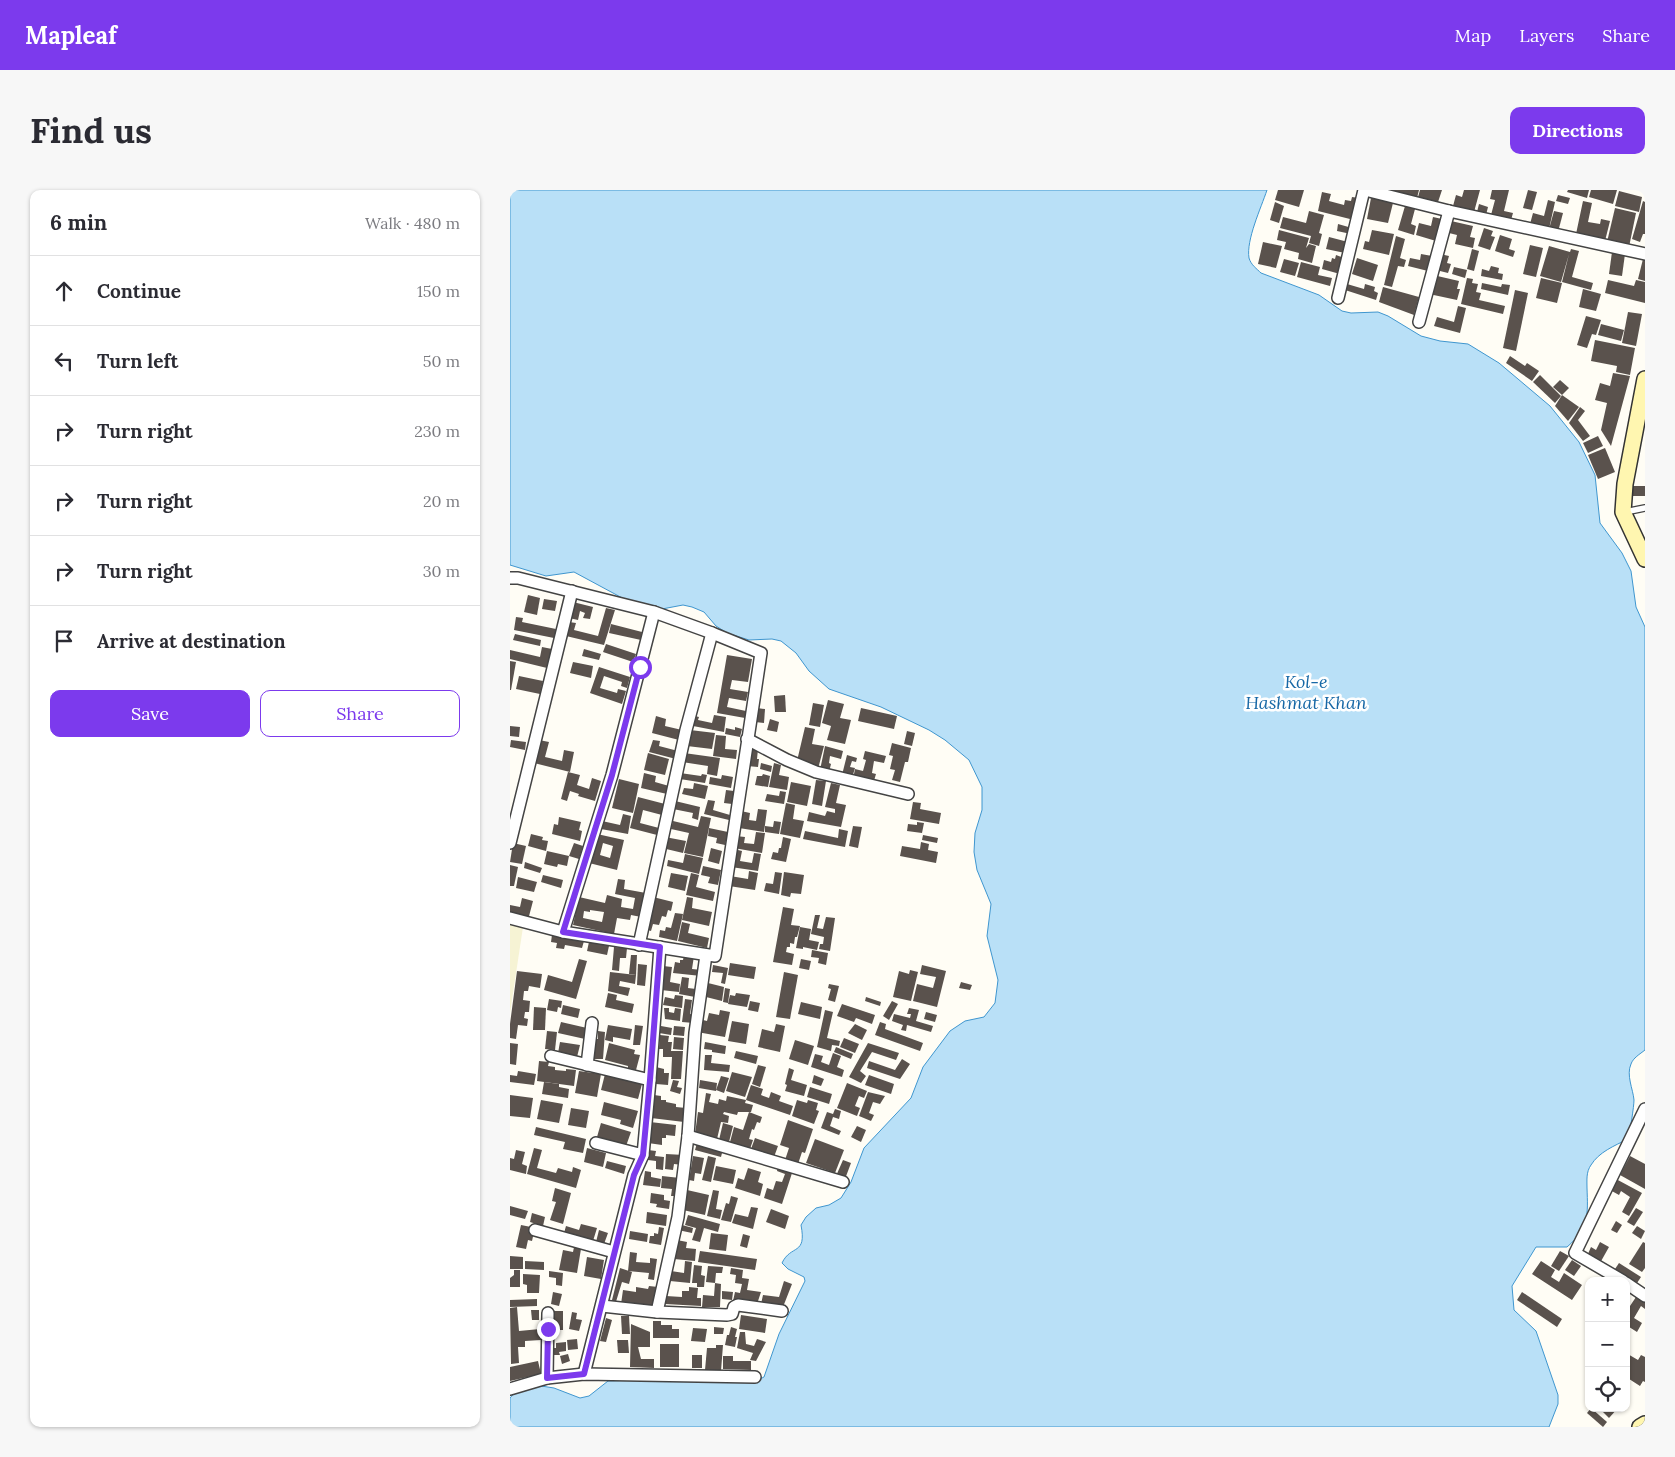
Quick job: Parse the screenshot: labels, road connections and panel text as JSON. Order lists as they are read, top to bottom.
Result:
{
  "water": ["Kol-e Hashmat Khan"],
  "page": {
    "header": "Mapleaf",
    "nav": ["Map", "Layers", "Share"],
    "buttons": [
      "Directions",
      ["Save", "Share"]
    ],
    "title": "Find us",
    "heading": ["6 min", "Walk · 480 m"],
    "list": [
      ["Continue", "150 m"],
      ["Turn left", "50 m"],
      ["Turn right", "230 m"],
      ["Turn right", "20 m"],
      ["Turn right", "30 m"],
      "Arrive at destination"
    ],
    "map_buttons": ["+", "−"]
  }
}
